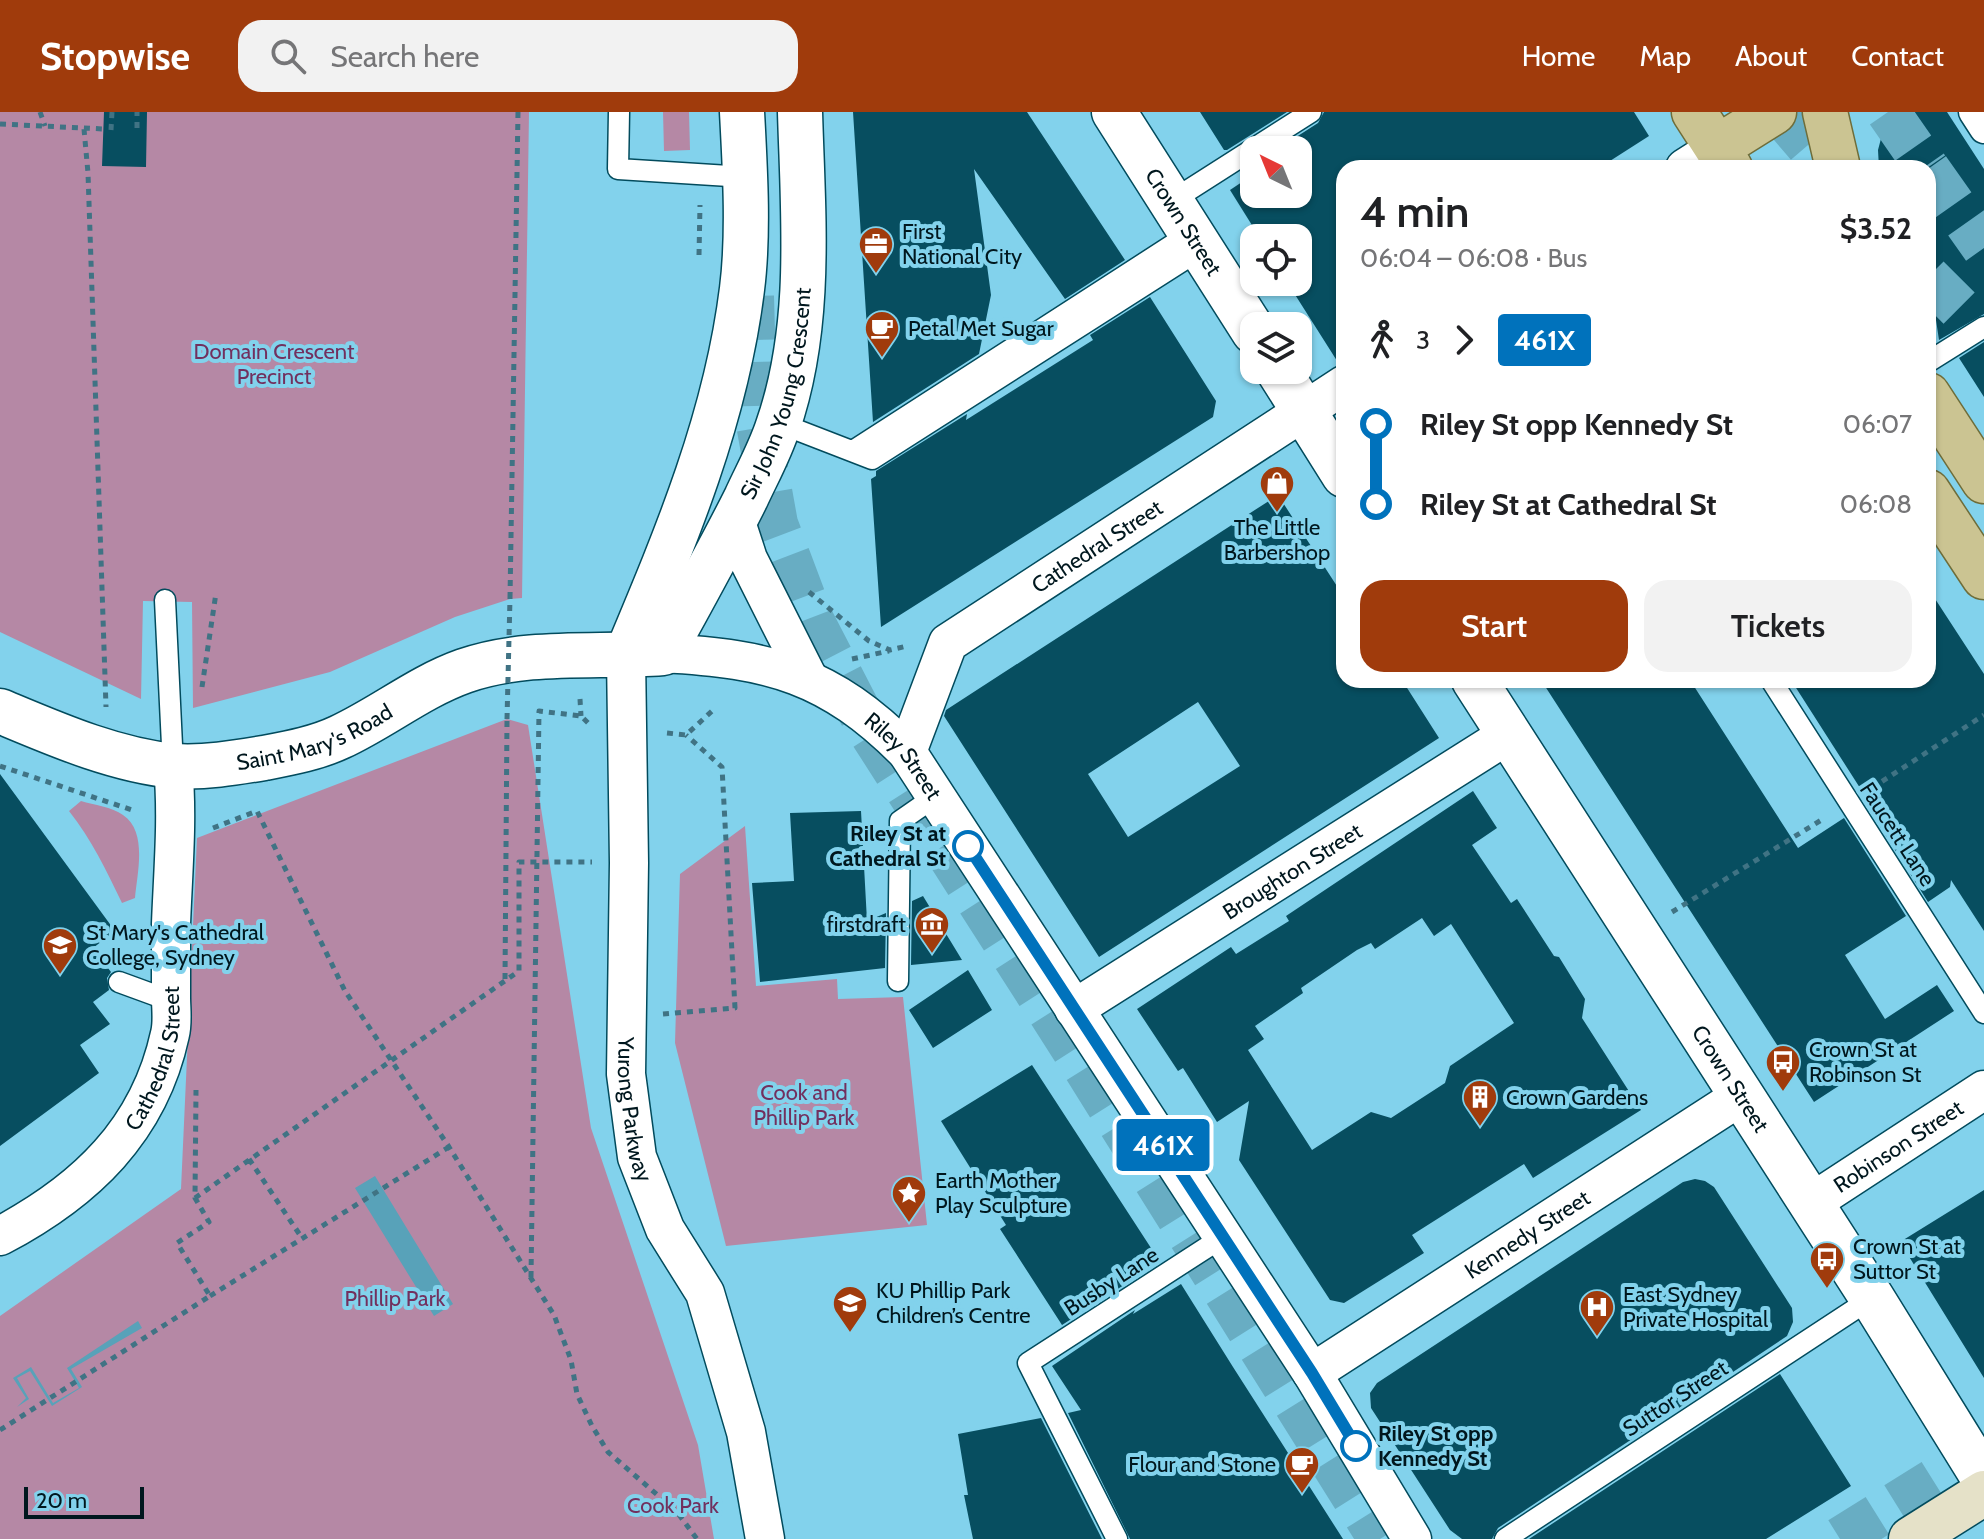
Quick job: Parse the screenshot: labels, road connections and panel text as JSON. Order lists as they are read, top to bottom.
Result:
{
  "streets": {
    "street": [
      "Crown Street",
      "Sir John Young Crescent",
      "Cathedral Street",
      "Saint Mary's Road",
      "Riley Street",
      "Broughton Street",
      "Yurong Parkway",
      "Robinson Street",
      "Kennedy Street"
    ],
    "lane": ["Faucett Lane", "Busby Lane", "Suttor Street"]
  },
  "crossings": [
    ["Crown Street", "Broughton Street"],
    ["Crown Street", "Robinson Street"],
    ["Crown Street", "Kennedy Street"],
    ["Crown Street", "Suttor Street"],
    ["Sir John Young Crescent", "Saint Mary's Road"],
    ["Sir John Young Crescent", "Riley Street"],
    ["Sir John Young Crescent", "Yurong Parkway"],
    ["Cathedral Street", "Saint Mary's Road"],
    ["Saint Mary's Road", "Riley Street"],
    ["Saint Mary's Road", "Yurong Parkway"],
    ["Riley Street", "Broughton Street"],
    ["Riley Street", "Yurong Parkway"],
    ["Riley Street", "Kennedy Street"],
    ["Riley Street", "Busby Lane"]
  ],
  "parks": [
    "Domain Crescent Precinct",
    "Cook and Phillip Park",
    "Phillip Park",
    "Cook Park"
  ],
  "places": {
    "office": ["First National City"],
    "cafe": ["Petal Met Sugar", "Flour and Stone"],
    "shop": ["The Little Barbershop"],
    "other": ["Riley St at Cathedral St", "Riley St opp Kennedy St"],
    "museum": ["firstdraft"],
    "school or university": ["St Mary's Cathedral College, Sydney", "KU Phillip Park Children’s Centre"],
    "bus stop": ["Crown St at Robinson St", "Crown St at Suttor St"],
    "building": ["Crown Gardens"],
    "place": ["Earth Mother Play Sculpture"],
    "hospital": ["East Sydney Private Hospital"]
  },
  "lines": ["bus line 461X"],
  "scale_bar": "20 m",
  "north": "top left",
  "page": {
    "header": "Stopwise",
    "search": "Search here",
    "nav": [
      "Home",
      "Map",
      "About",
      "Contact"
    ],
    "on_map": "461X",
    "heading": ["4 min", "06:04 – 06:08 · Bus", "$3.52"],
    "legs": ["3", "461X"],
    "list": [
      {
        "name": "Riley St opp Kennedy St",
        "value": "06:07"
      },
      {
        "name": "Riley St at Cathedral St",
        "value": "06:08"
      }
    ],
    "buttons": ["Start", "Tickets"],
    "scale": "20 m"
  }
}
